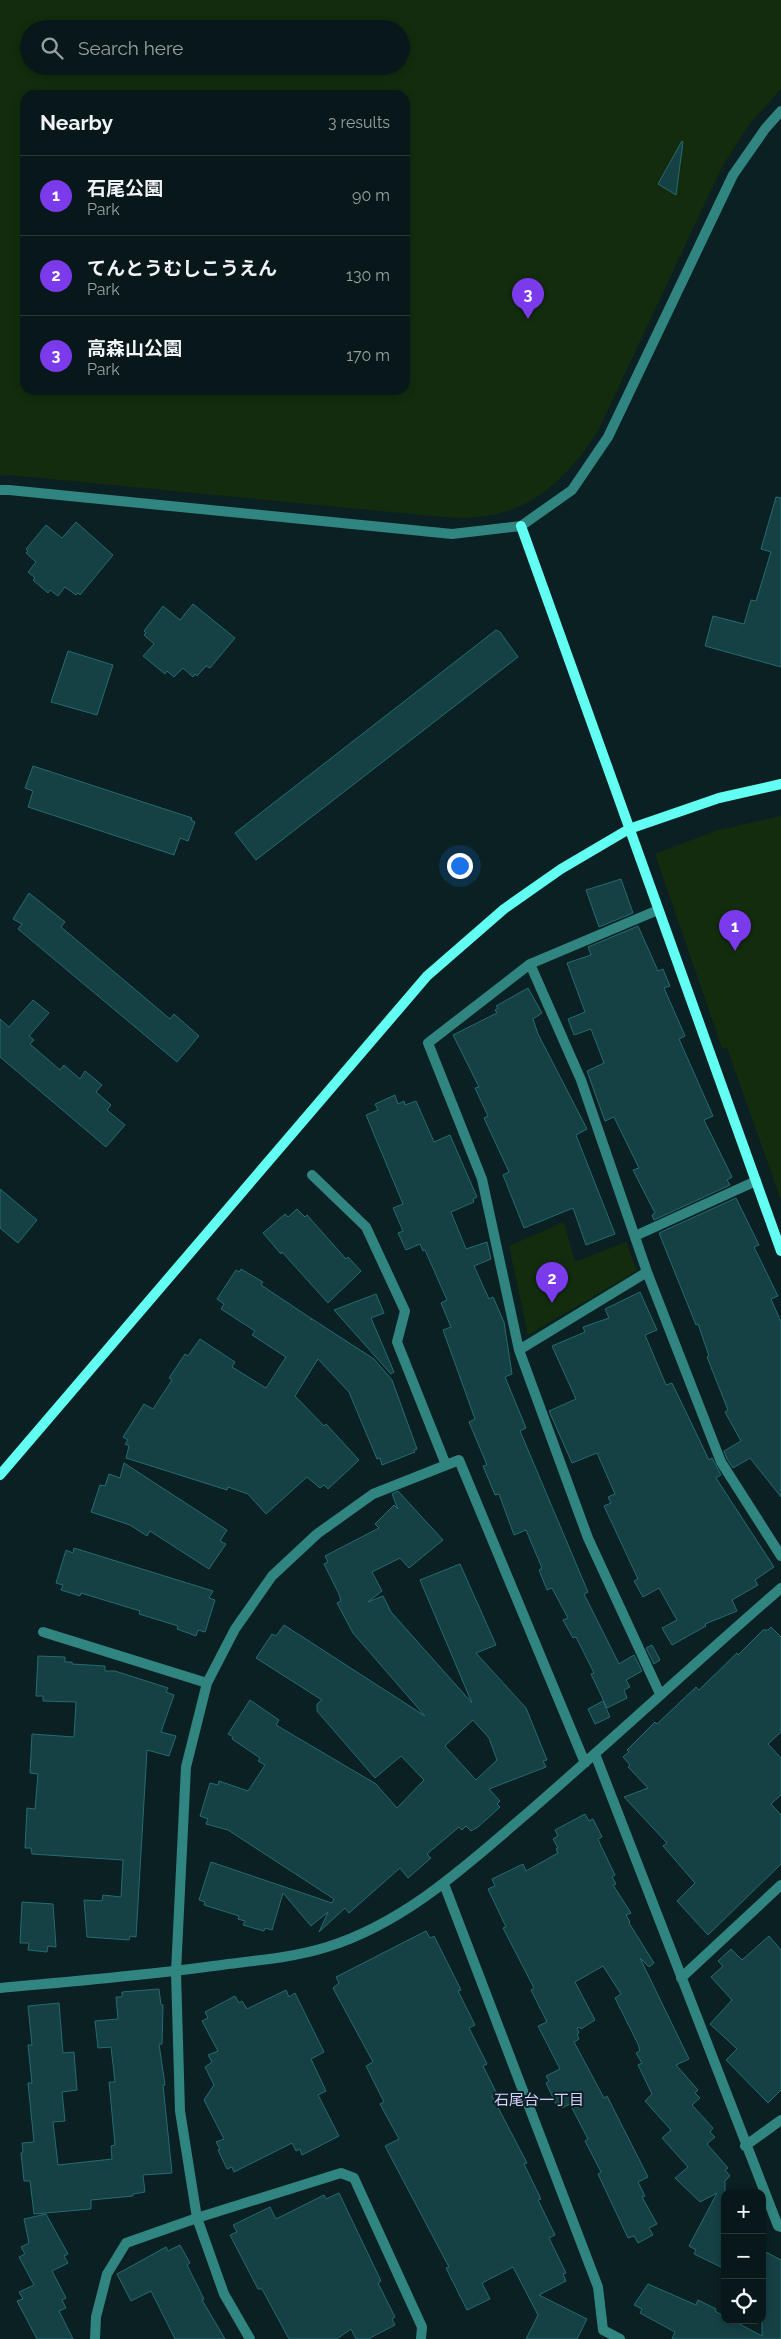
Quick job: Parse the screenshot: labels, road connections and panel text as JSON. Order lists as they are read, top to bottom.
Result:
{
  "districts": ["石尾台一丁目"],
  "page": {
    "search": "Search here",
    "heading": ["Nearby", "3 results"],
    "list": [
      {
        "mark": "1",
        "name": "石尾公園",
        "note": "Park",
        "value": "90 m"
      },
      {
        "mark": "2",
        "name": "てんとうむしこうえん",
        "note": "Park",
        "value": "130 m"
      },
      {
        "mark": "3",
        "name": "高森山公園",
        "note": "Park",
        "value": "170 m"
      }
    ],
    "pins": ["3", "1", "2"],
    "map_buttons": ["+", "−"]
  }
}
